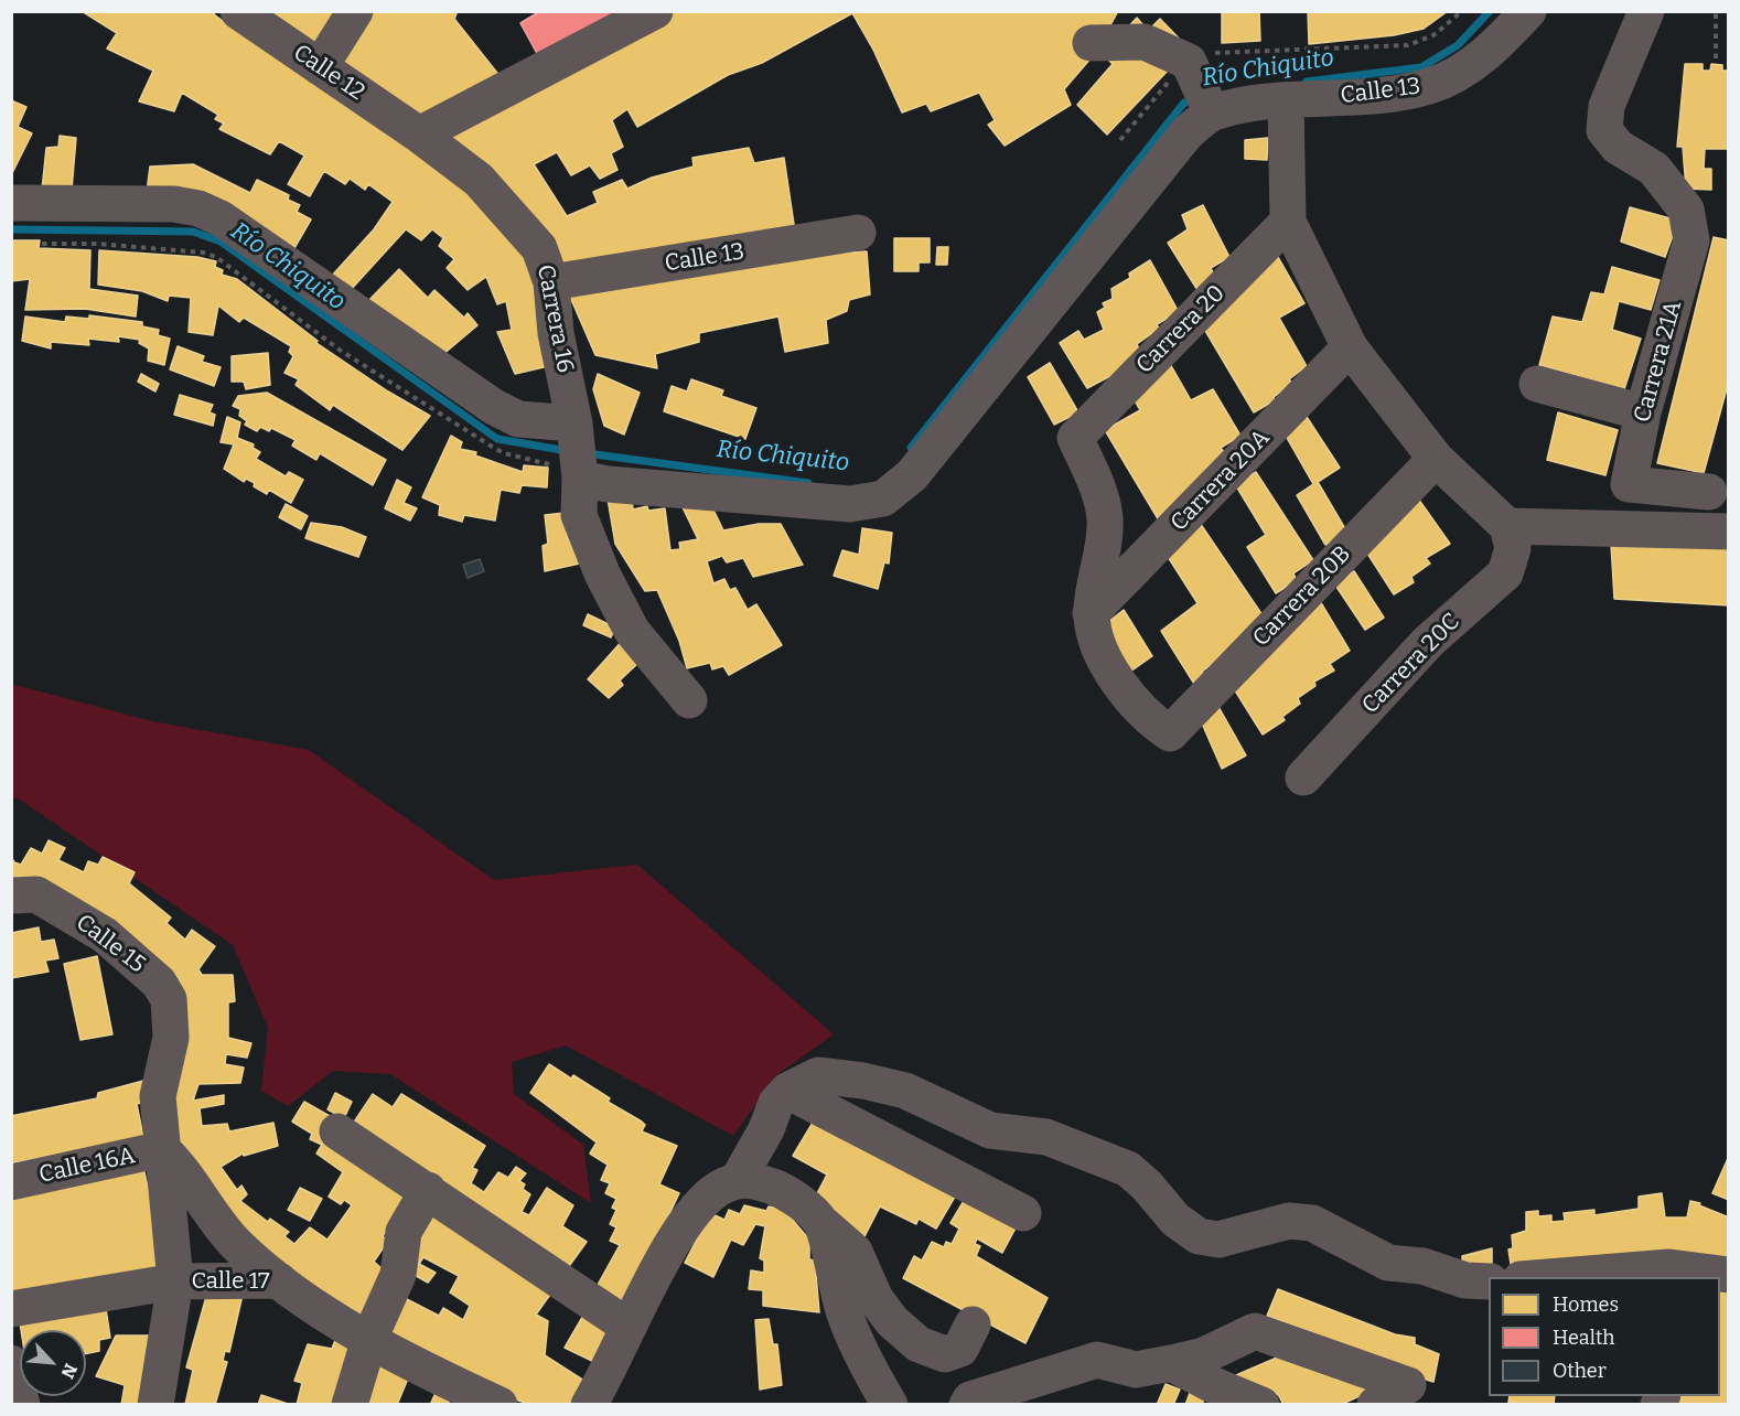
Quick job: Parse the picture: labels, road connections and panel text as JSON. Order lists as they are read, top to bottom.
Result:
{
  "streets": {
    "street": [
      "Calle 12",
      "Calle 13",
      "Carrera 16",
      "Carrera 20",
      "Carrera 21A",
      "Carrera 20A",
      "Carrera 20B",
      "Carrera 20C",
      "Calle 15",
      "Calle 16A",
      "Calle 17"
    ]
  },
  "crossings": [
    ["Calle 12", "Carrera 16"],
    ["Calle 13", "Carrera 16"],
    ["Carrera 20", "Carrera 20A"],
    ["Carrera 20", "Carrera 20B"],
    ["Carrera 20A", "Carrera 20B"],
    ["Calle 15", "Calle 16A"],
    ["Calle 15", "Calle 17"]
  ],
  "water": ["Río Chiquito"],
  "legend": ["Homes", "Health", "Other"],
  "north": "bottom right"
}
